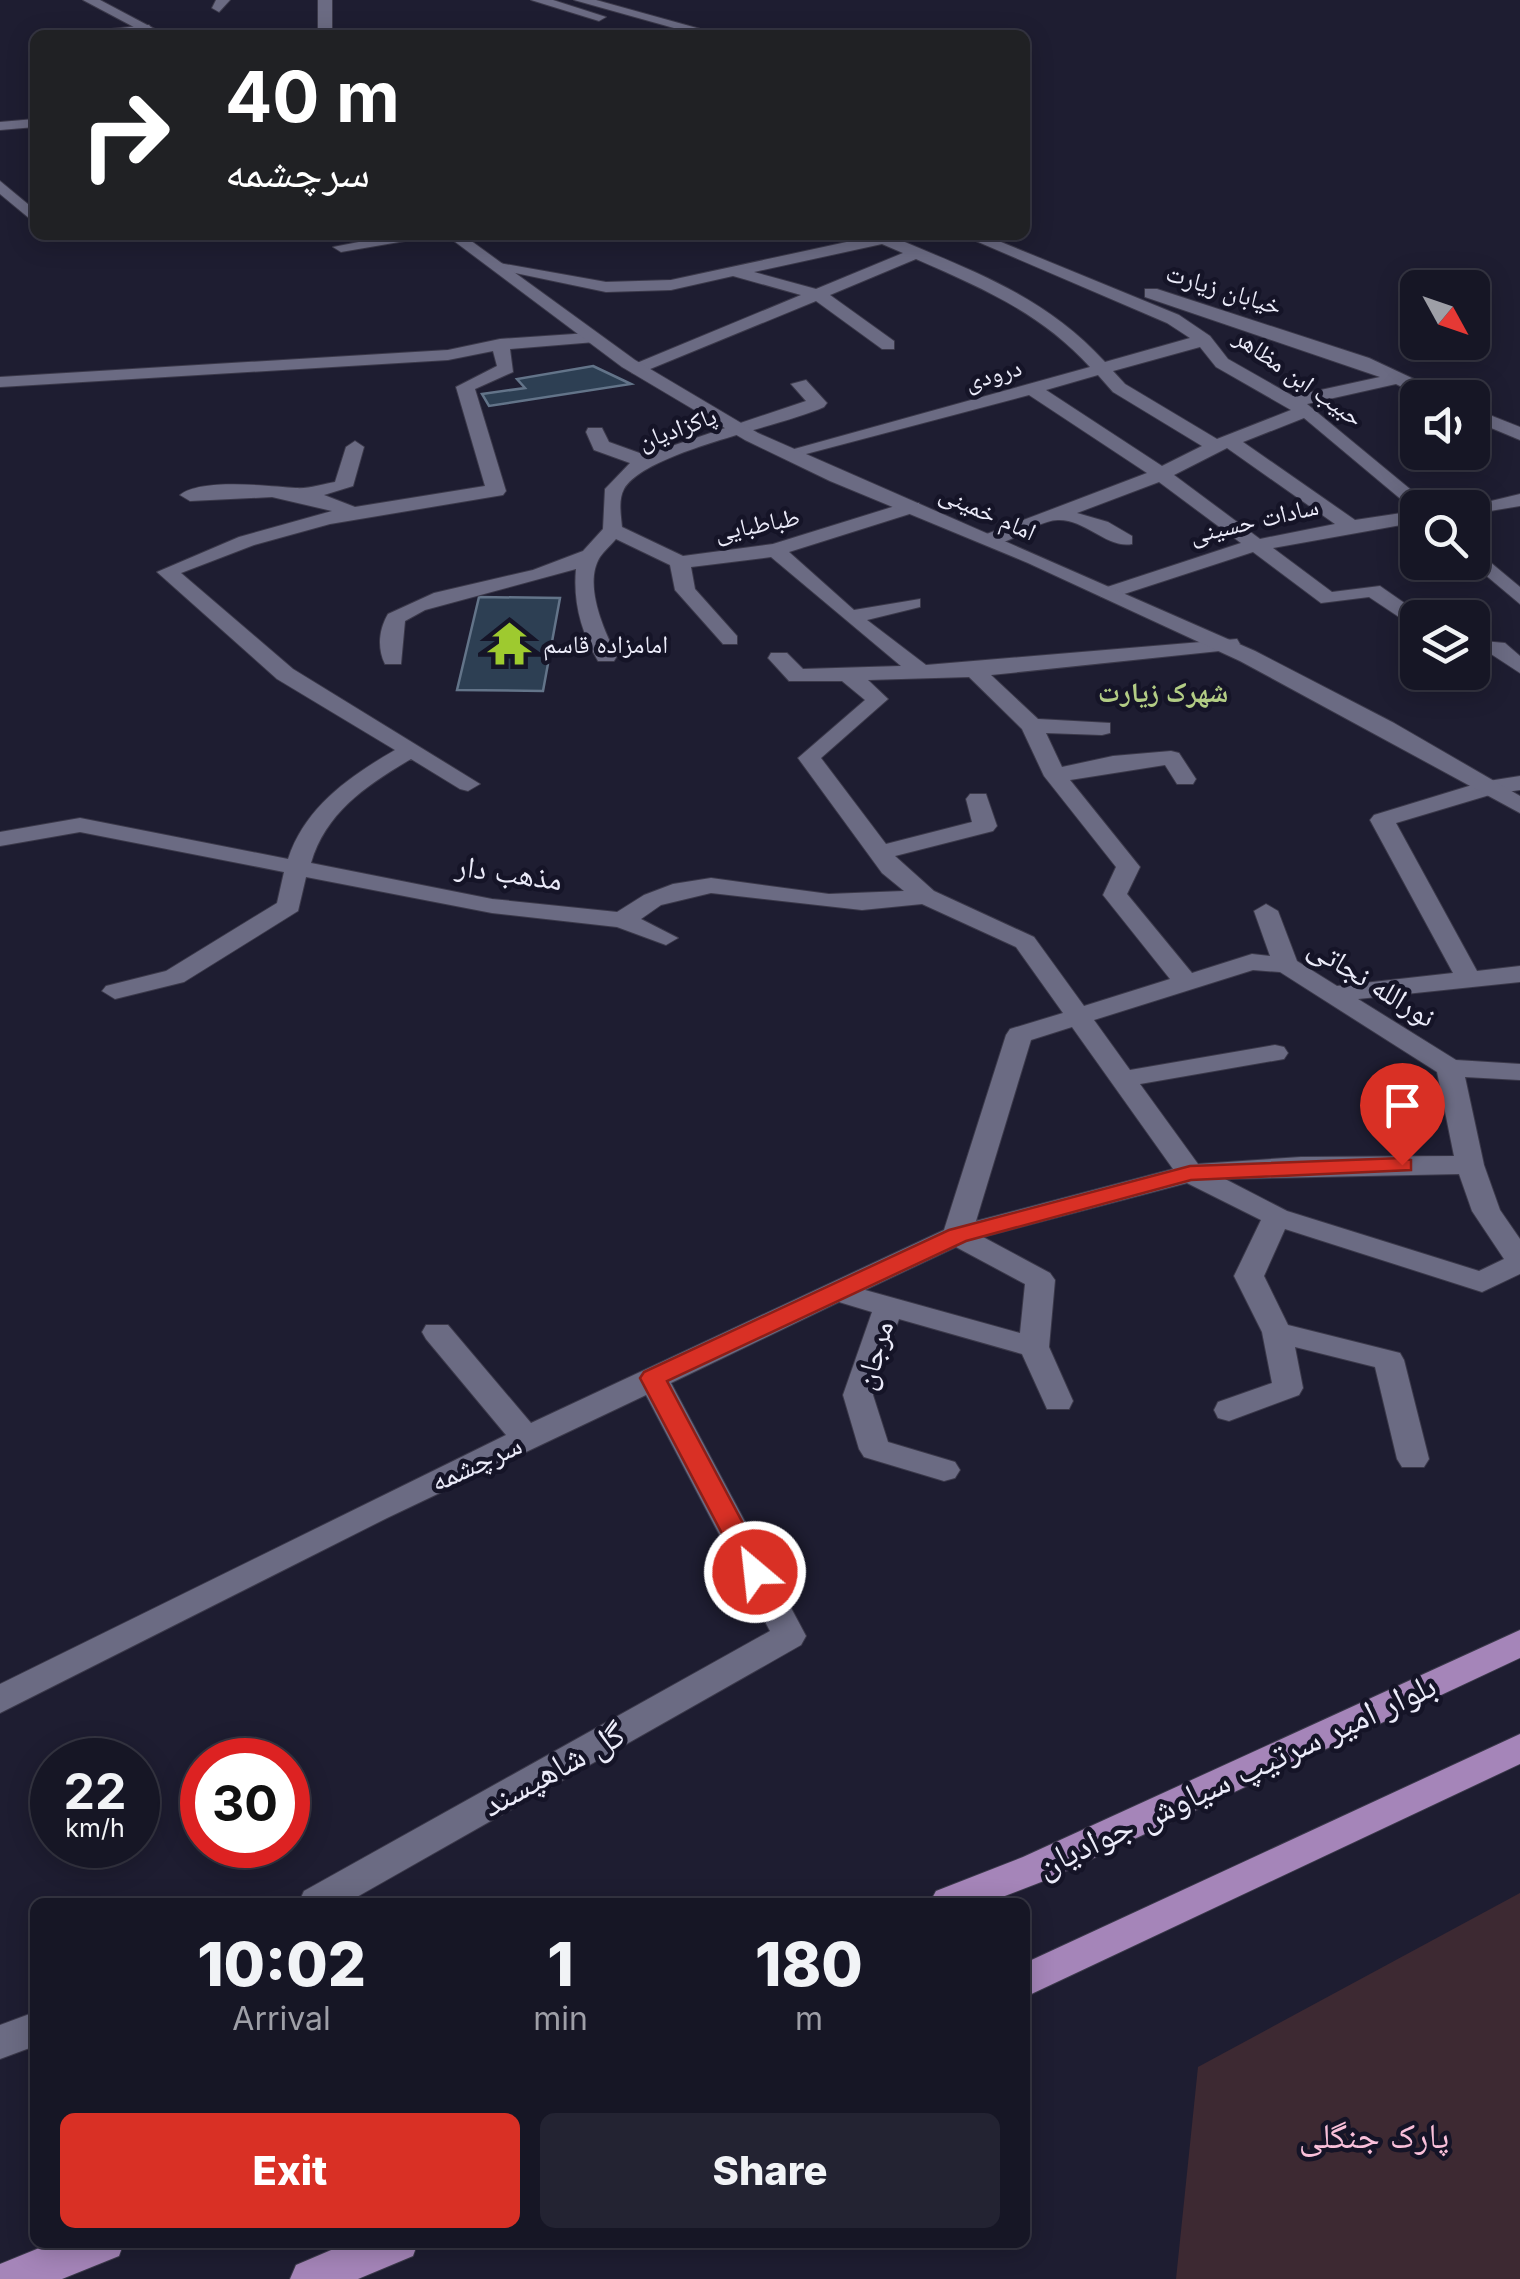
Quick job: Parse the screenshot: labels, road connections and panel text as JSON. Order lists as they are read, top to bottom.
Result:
{
  "streets": {
    "main road": ["بلوار امیر سرتیپ سیاوش جوادیان"],
    "street": [
      "خیابان زیارت",
      "درودی",
      "حبیب ابن مظاهر",
      "پاکزادیان",
      "امام خمینی",
      "سادات حسینی",
      "طباطبایی",
      "مذهب دار",
      "نورالله نجاتی",
      "مرجان",
      "سرچشمه",
      "گل شاهپسند"
    ]
  },
  "crossings": [
    ["درودی", "حبیب ابن مظاهر"],
    ["درودی", "امام خمینی"],
    ["پاکزادیان", "امام خمینی"],
    ["پاکزادیان", "طباطبایی"],
    ["امام خمینی", "سادات حسینی"],
    ["امام خمینی", "طباطبایی"],
    ["نورالله نجاتی", "سرچشمه"],
    ["سرچشمه", "گل شاهپسند"]
  ],
  "districts": ["شهرک زیارت"],
  "parks": ["پارک جنگلی"],
  "places": {
    "temple": ["امامزاده قاسم"]
  },
  "north": "bottom right",
  "page": {
    "turn": ["40 m", "سرچشمه"],
    "speed": "22 km/h",
    "limit": "30",
    "eta": [
      "10:02",
      "Arrival",
      "1",
      "min",
      "180",
      "m"
    ],
    "buttons": ["Exit", "Share"]
  }
}
